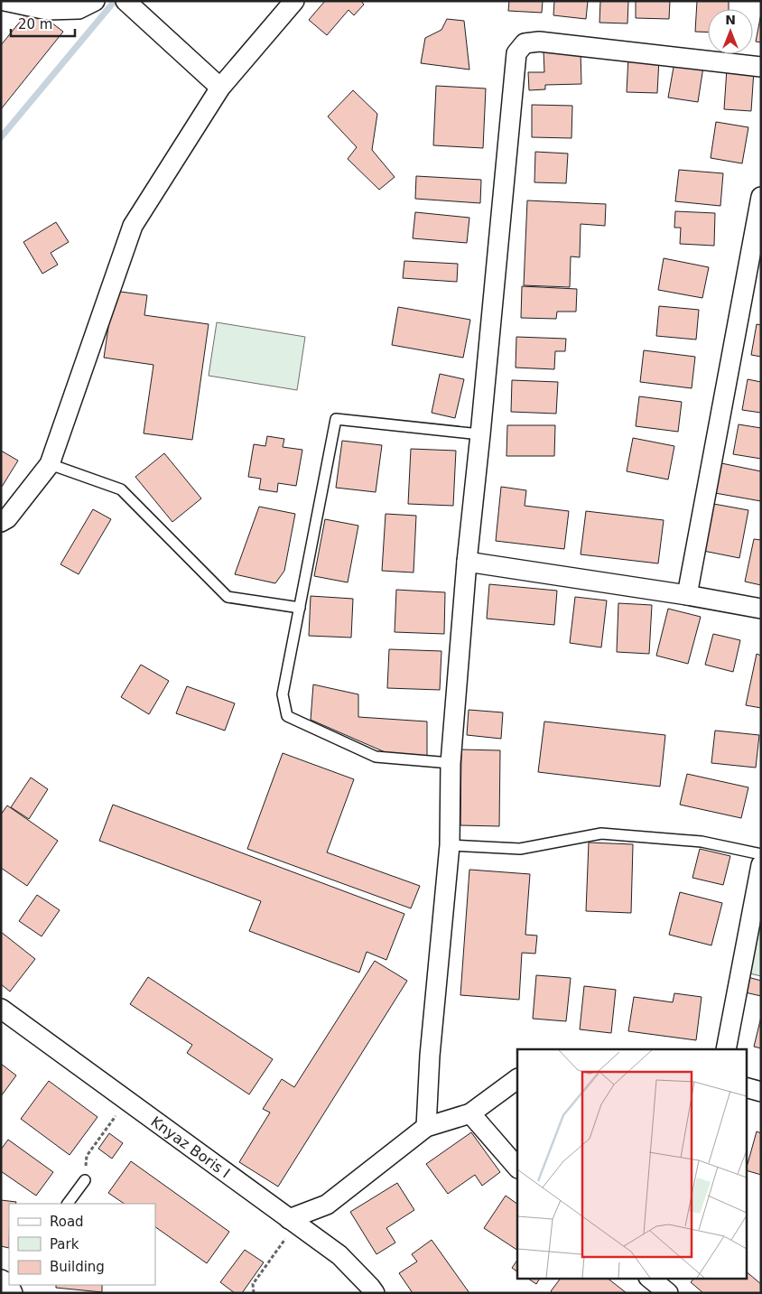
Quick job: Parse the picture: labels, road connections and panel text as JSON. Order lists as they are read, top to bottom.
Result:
{
  "streets": {
    "street": ["Knyaz Boris I"]
  },
  "legend": ["Road", "Park", "Building"],
  "scale_bar": "20 m",
  "north": "top"
}
